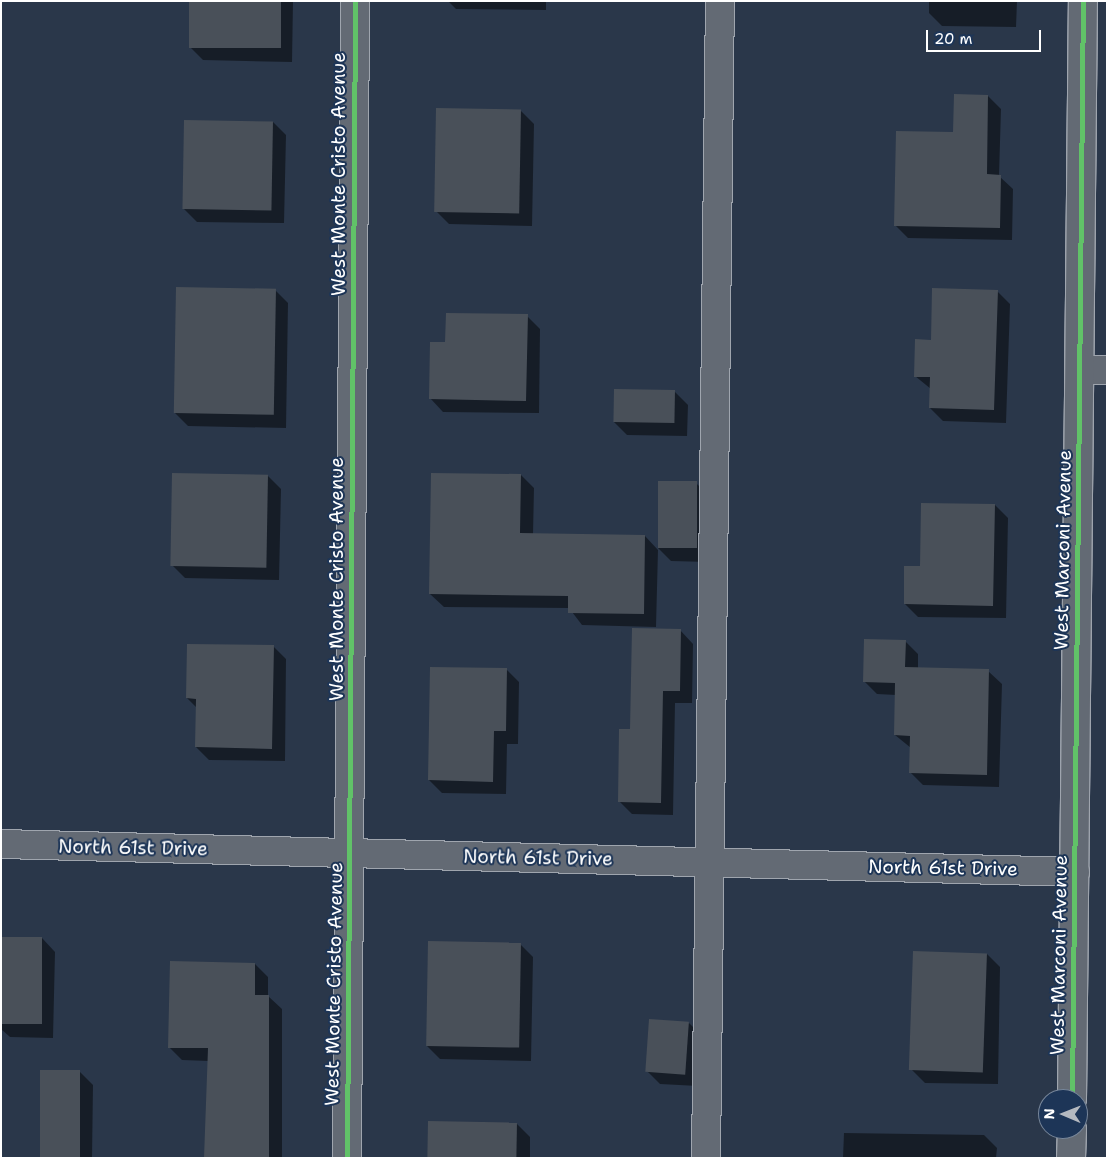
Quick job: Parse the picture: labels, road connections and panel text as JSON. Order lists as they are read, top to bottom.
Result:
{
  "streets": {
    "street": ["West Monte Cristo Avenue", "West Marconi Avenue", "North 61st Drive"]
  },
  "crossings": [
    ["West Monte Cristo Avenue", "North 61st Drive"],
    ["West Marconi Avenue", "North 61st Drive"]
  ],
  "scale_bar": "20 m",
  "north": "left"
}
